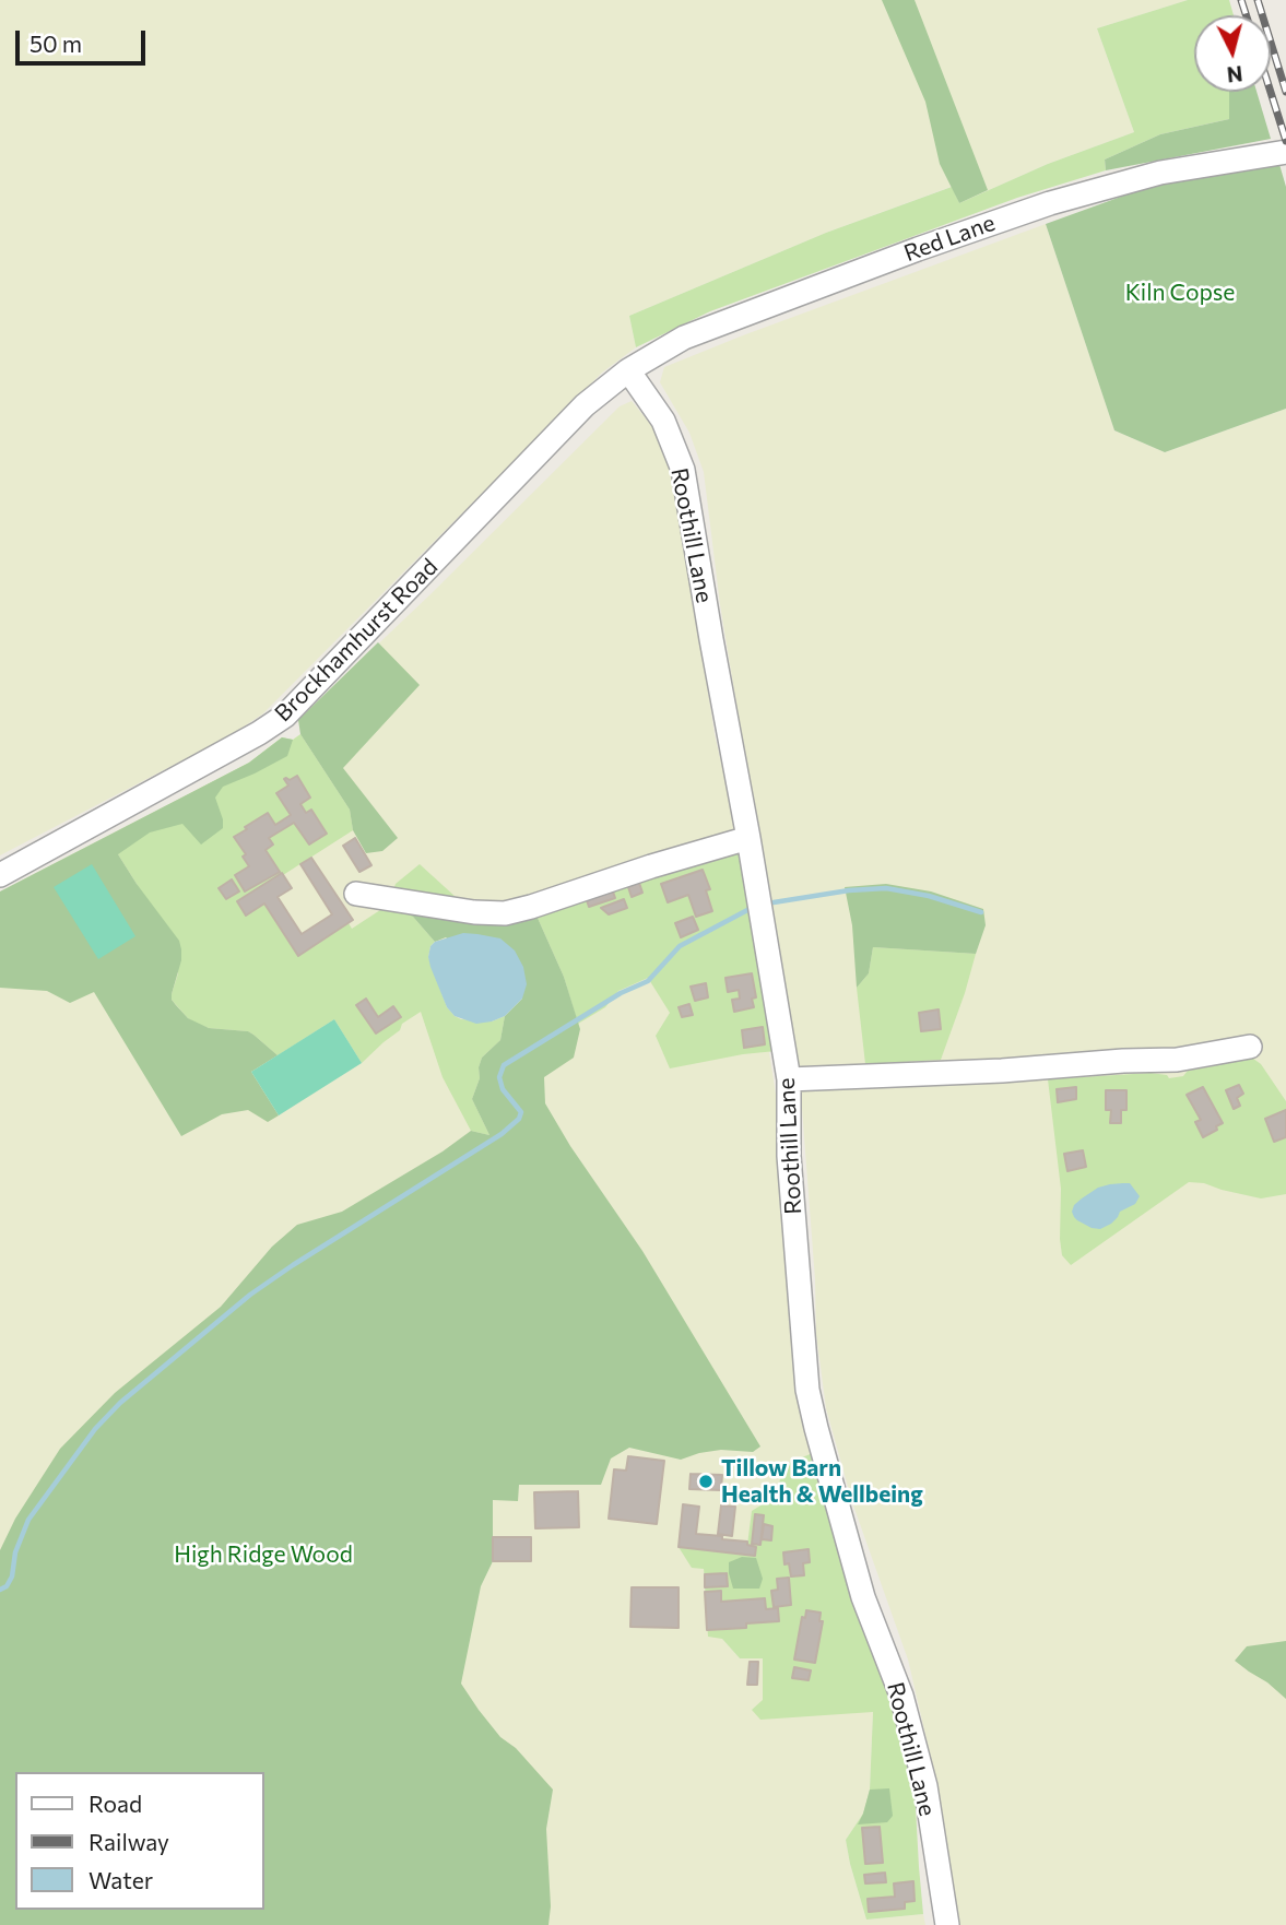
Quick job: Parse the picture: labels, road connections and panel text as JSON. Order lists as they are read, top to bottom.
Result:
{
  "streets": {
    "street": ["Red Lane", "Roothill Lane", "Brockhamhurst Road"]
  },
  "crossings": [
    ["Red Lane", "Roothill Lane"],
    ["Red Lane", "Brockhamhurst Road"],
    ["Roothill Lane", "Brockhamhurst Road"]
  ],
  "parks": ["Kiln Copse", "High Ridge Wood"],
  "places": ["Tillow Barn Health & Wellbeing"],
  "legend": ["Road", "Railway", "Water"],
  "scale_bar": "50 m",
  "north": "bottom"
}
